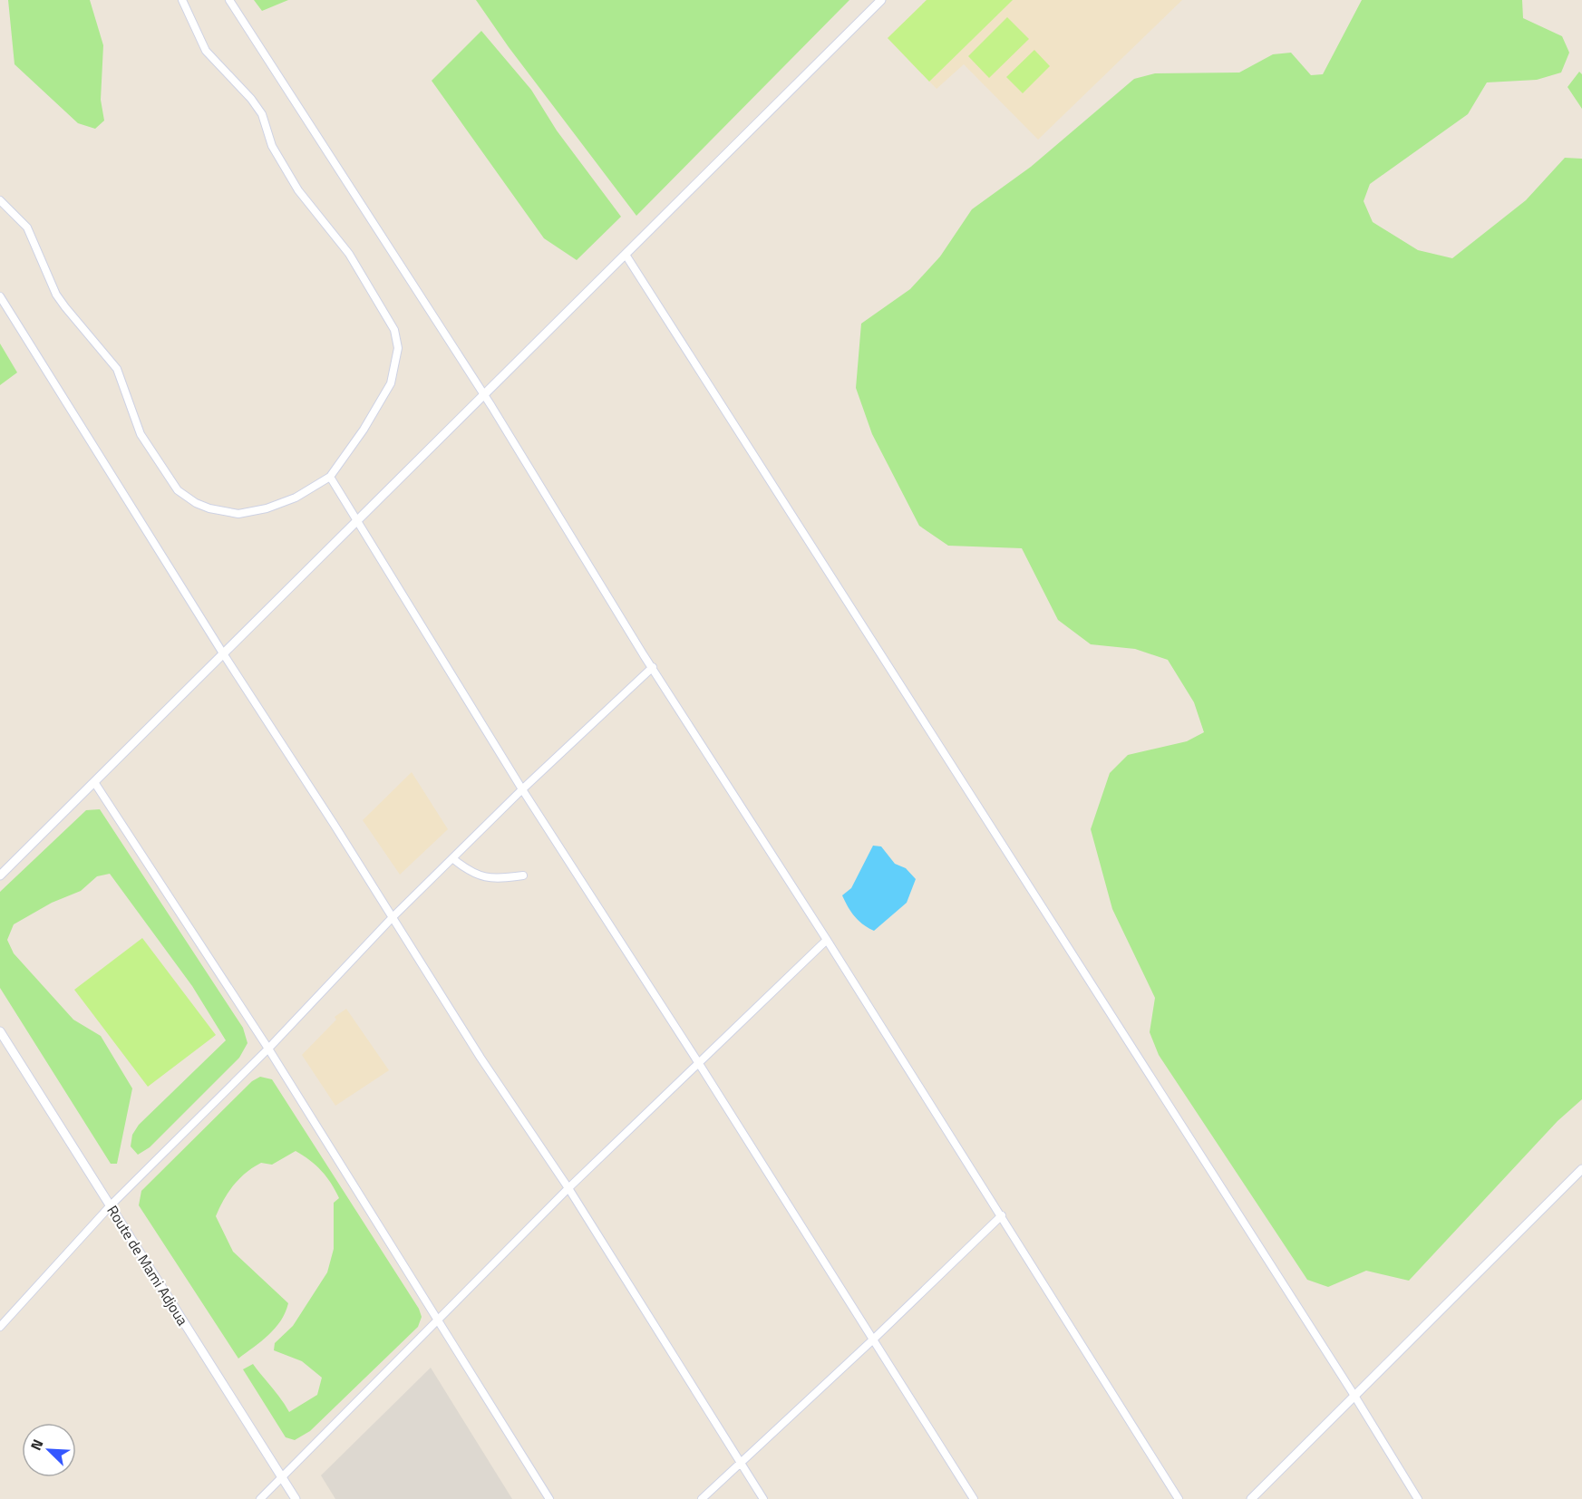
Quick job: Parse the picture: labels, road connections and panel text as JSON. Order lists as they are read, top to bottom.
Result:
{
  "streets": {
    "street": ["Route de Mami Adjoua"]
  },
  "north": "top left"
}
